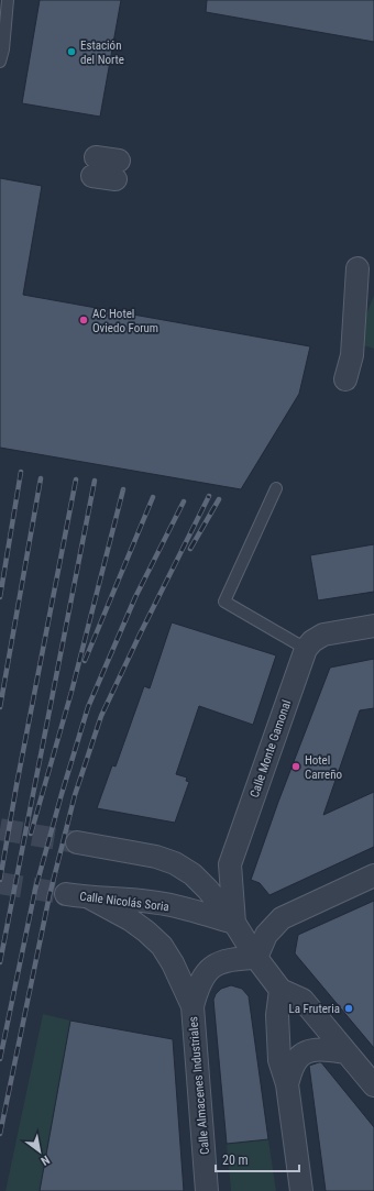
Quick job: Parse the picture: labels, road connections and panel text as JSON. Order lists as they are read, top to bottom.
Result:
{
  "streets": {
    "street": ["Calle Monte Gamonal", "Calle Nicolás Soria", "Calle Almacenes Industriales"]
  },
  "crossings": [
    ["Calle Monte Gamonal", "Calle Nicolás Soria"],
    ["Calle Nicolás Soria", "Calle Almacenes Industriales"]
  ],
  "places": [
    "Estación del Norte",
    "AC Hotel Oviedo Forum",
    "Hotel Carreño",
    "La Fruteria"
  ],
  "scale_bar": "20 m",
  "north": "bottom right"
}
